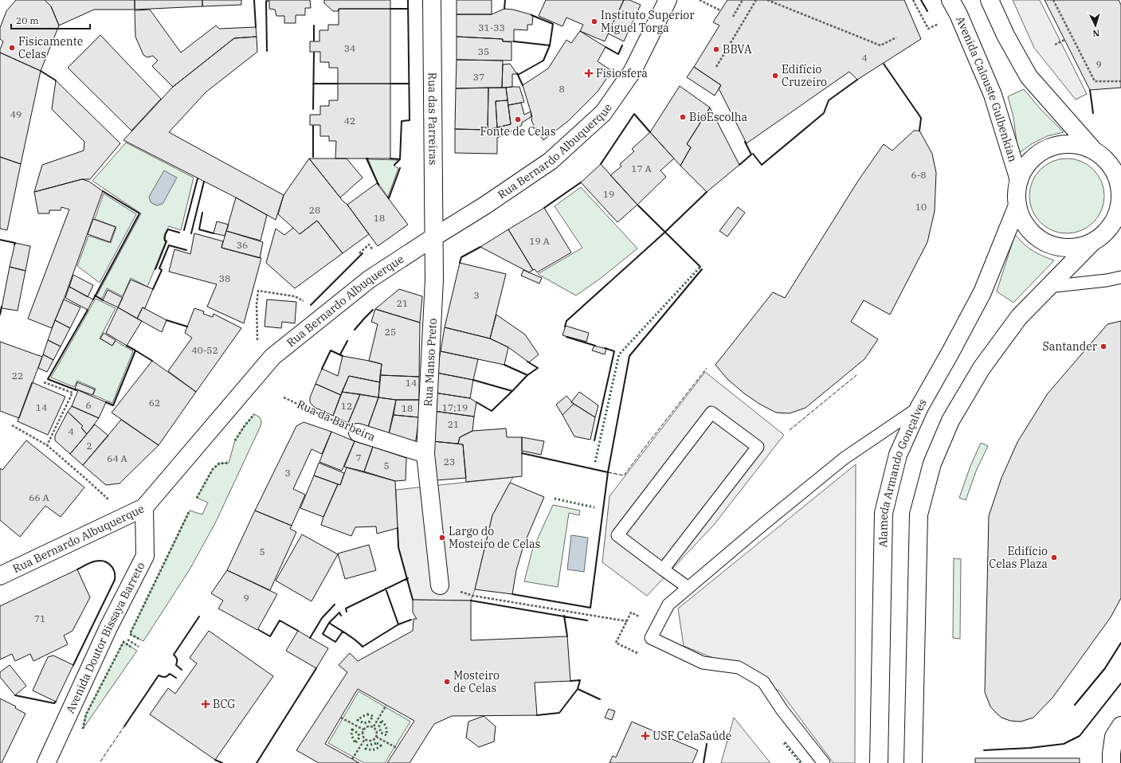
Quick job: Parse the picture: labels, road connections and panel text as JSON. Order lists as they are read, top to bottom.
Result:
{
  "streets": {
    "street": [
      "Avenida Calouste Gulbenkian",
      "Rua das Parreiras",
      "Rua Bernardo Albuquerque",
      "Rua Manso Preto",
      "Rua da Barbeira",
      "Alameda Armando Gonçalves",
      "Avenida Doutor Bissaya Barreto"
    ]
  },
  "crossings": [
    ["Avenida Calouste Gulbenkian", "Alameda Armando Gonçalves"],
    ["Rua das Parreiras", "Rua Bernardo Albuquerque"],
    ["Rua das Parreiras", "Rua Manso Preto"],
    ["Rua Bernardo Albuquerque", "Rua Manso Preto"],
    ["Rua Bernardo Albuquerque", "Avenida Doutor Bissaya Barreto"],
    ["Rua Manso Preto", "Rua da Barbeira"]
  ],
  "places": {
    "other": [
      "Instituto Superior Miguel Torga",
      "Fisicamente Celas",
      "BBVA",
      "Edifício Cruzeiro",
      "BioEscolha",
      "Fonte de Celas",
      "Santander",
      "Largo do Mosteiro de Celas",
      "Edifício Celas Plaza",
      "Mosteiro de Celas"
    ],
    "health": ["Fisiosfera", "BCG", "USF CelaSaúde"]
  },
  "house_numbers": [
    "31-33",
    "34",
    "35",
    "4",
    "9",
    "37",
    "8",
    "49",
    "42",
    "17 A",
    "6-8",
    "19",
    "10",
    "28",
    "18",
    "19 A",
    "36",
    "38",
    "3",
    "21",
    "25",
    "40-52",
    "22",
    "14",
    "62",
    "6",
    "12",
    "14",
    "17;19",
    "18",
    "21",
    "4",
    "2",
    "7",
    "64 A",
    "23",
    "5",
    "3",
    "66 A",
    "5",
    "9",
    "71"
  ],
  "scale_bar": "20 m",
  "north": "bottom"
}
